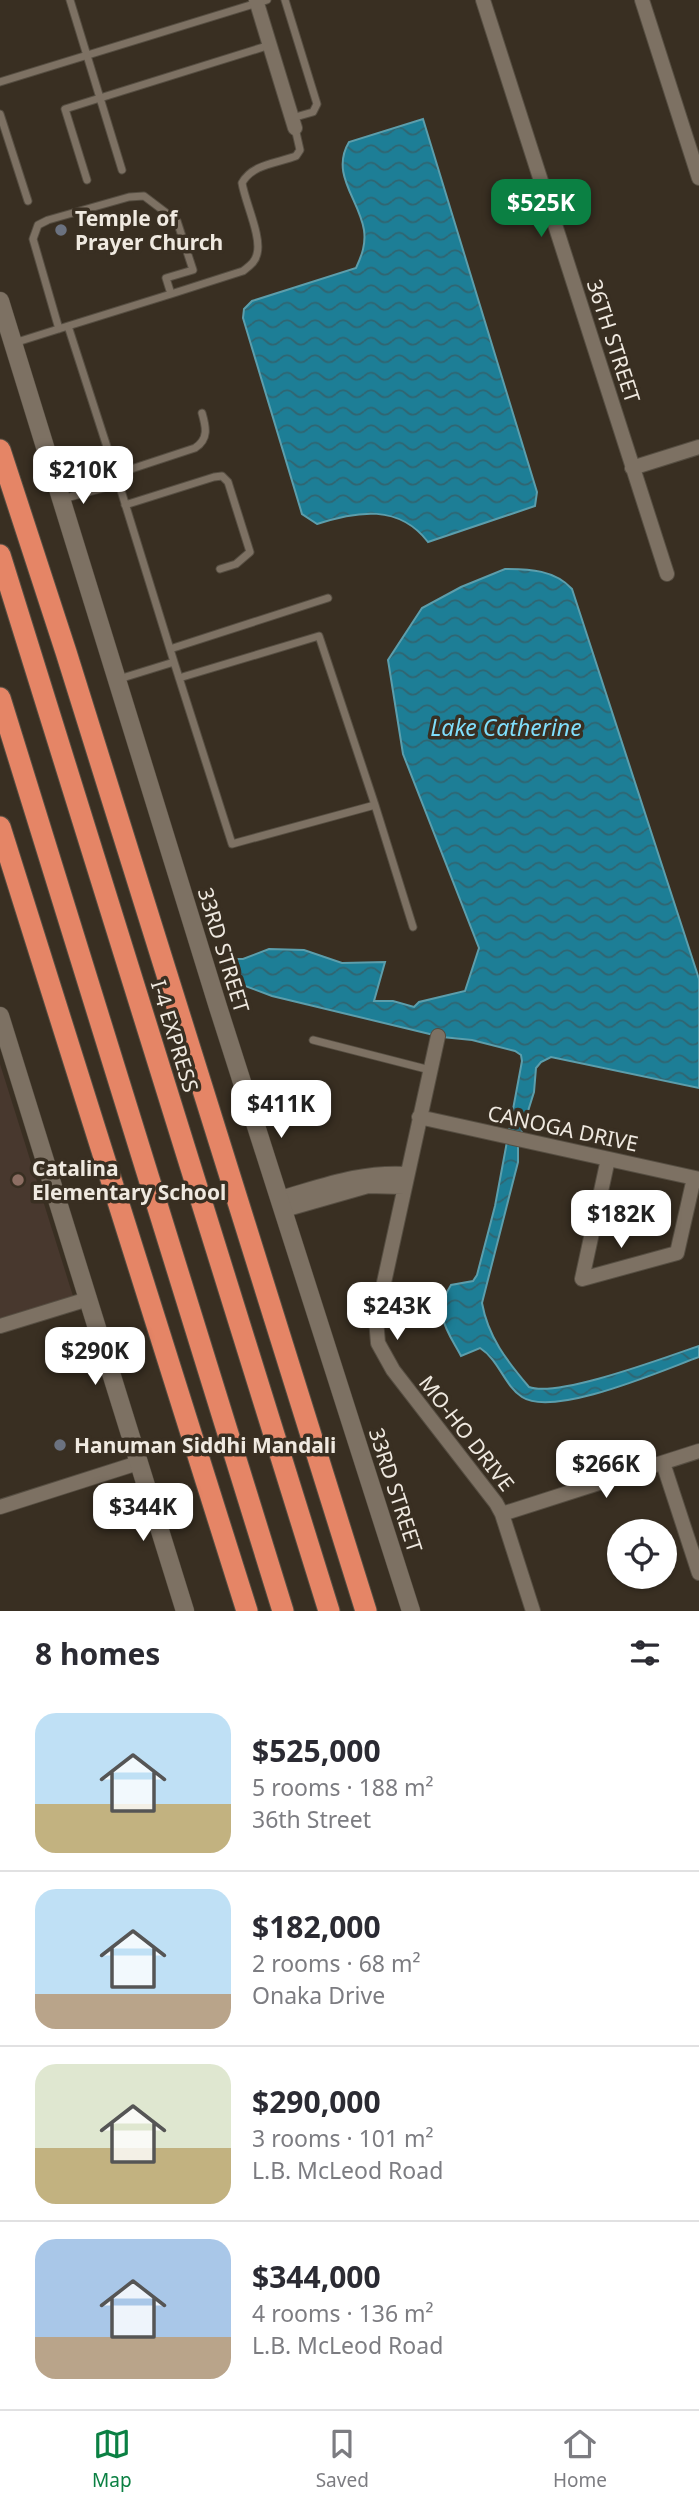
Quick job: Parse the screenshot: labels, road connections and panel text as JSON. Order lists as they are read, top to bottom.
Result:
{
  "streets": {
    "highway": ["I-4 EXPRESS"],
    "street": [
      "36TH STREET",
      "33RD STREET",
      "CANOGA DRIVE",
      "MO-HO DRIVE"
    ]
  },
  "crossings": [
    ["CANOGA DRIVE", "MO-HO DRIVE"]
  ],
  "water": ["Lake Catherine"],
  "places": ["Temple of Prayer Church", "Catalina Elementary School", "Hanuman Siddhi Mandali"],
  "page": {
    "price": [
      "$525K",
      "$210K",
      "$411K",
      "$182K",
      "$243K",
      "$290K",
      "$266K",
      "$344K"
    ],
    "heading": "8 homes",
    "list": [
      {
        "name": "$525,000",
        "note": "5 rooms · 188 m² · 36th Street"
      },
      {
        "name": "$182,000",
        "note": "2 rooms · 68 m² · Onaka Drive"
      },
      {
        "name": "$290,000",
        "note": "3 rooms · 101 m² · L.B. McLeod Road"
      },
      {
        "name": "$344,000",
        "note": "4 rooms · 136 m² · L.B. McLeod Road"
      }
    ],
    "tabs": ["Map", "Saved", "Home"]
  }
}
